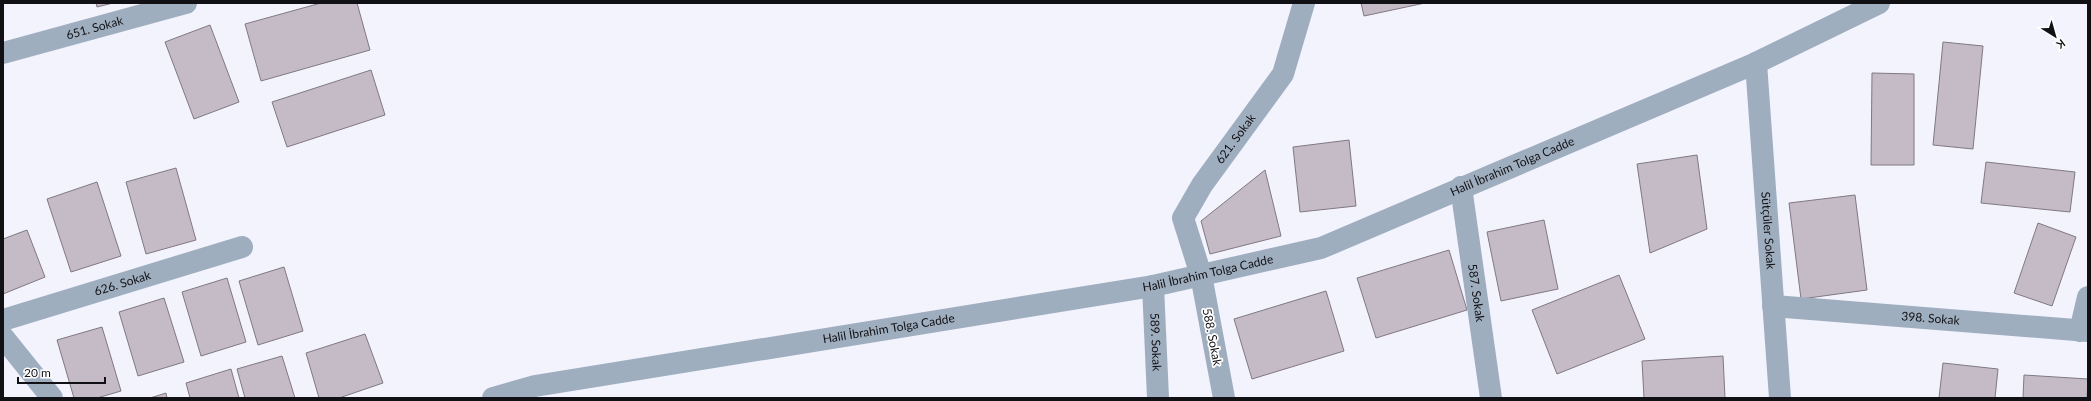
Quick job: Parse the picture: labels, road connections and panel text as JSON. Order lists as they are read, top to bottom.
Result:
{
  "streets": {
    "street": [
      "651. Sokak",
      "621. Sokak",
      "Halil İbrahim Tolga Cadde",
      "Sütçüler Sokak",
      "626. Sokak",
      "587. Sokak",
      "398. Sokak",
      "588. Sokak",
      "589. Sokak"
    ]
  },
  "crossings": [
    ["621. Sokak", "Halil İbrahim Tolga Cadde"],
    ["621. Sokak", "588. Sokak"],
    ["Halil İbrahim Tolga Cadde", "Sütçüler Sokak"],
    ["Halil İbrahim Tolga Cadde", "587. Sokak"],
    ["Halil İbrahim Tolga Cadde", "588. Sokak"],
    ["Halil İbrahim Tolga Cadde", "589. Sokak"],
    ["Sütçüler Sokak", "398. Sokak"]
  ],
  "scale_bar": "20 m",
  "north": "bottom right"
}
